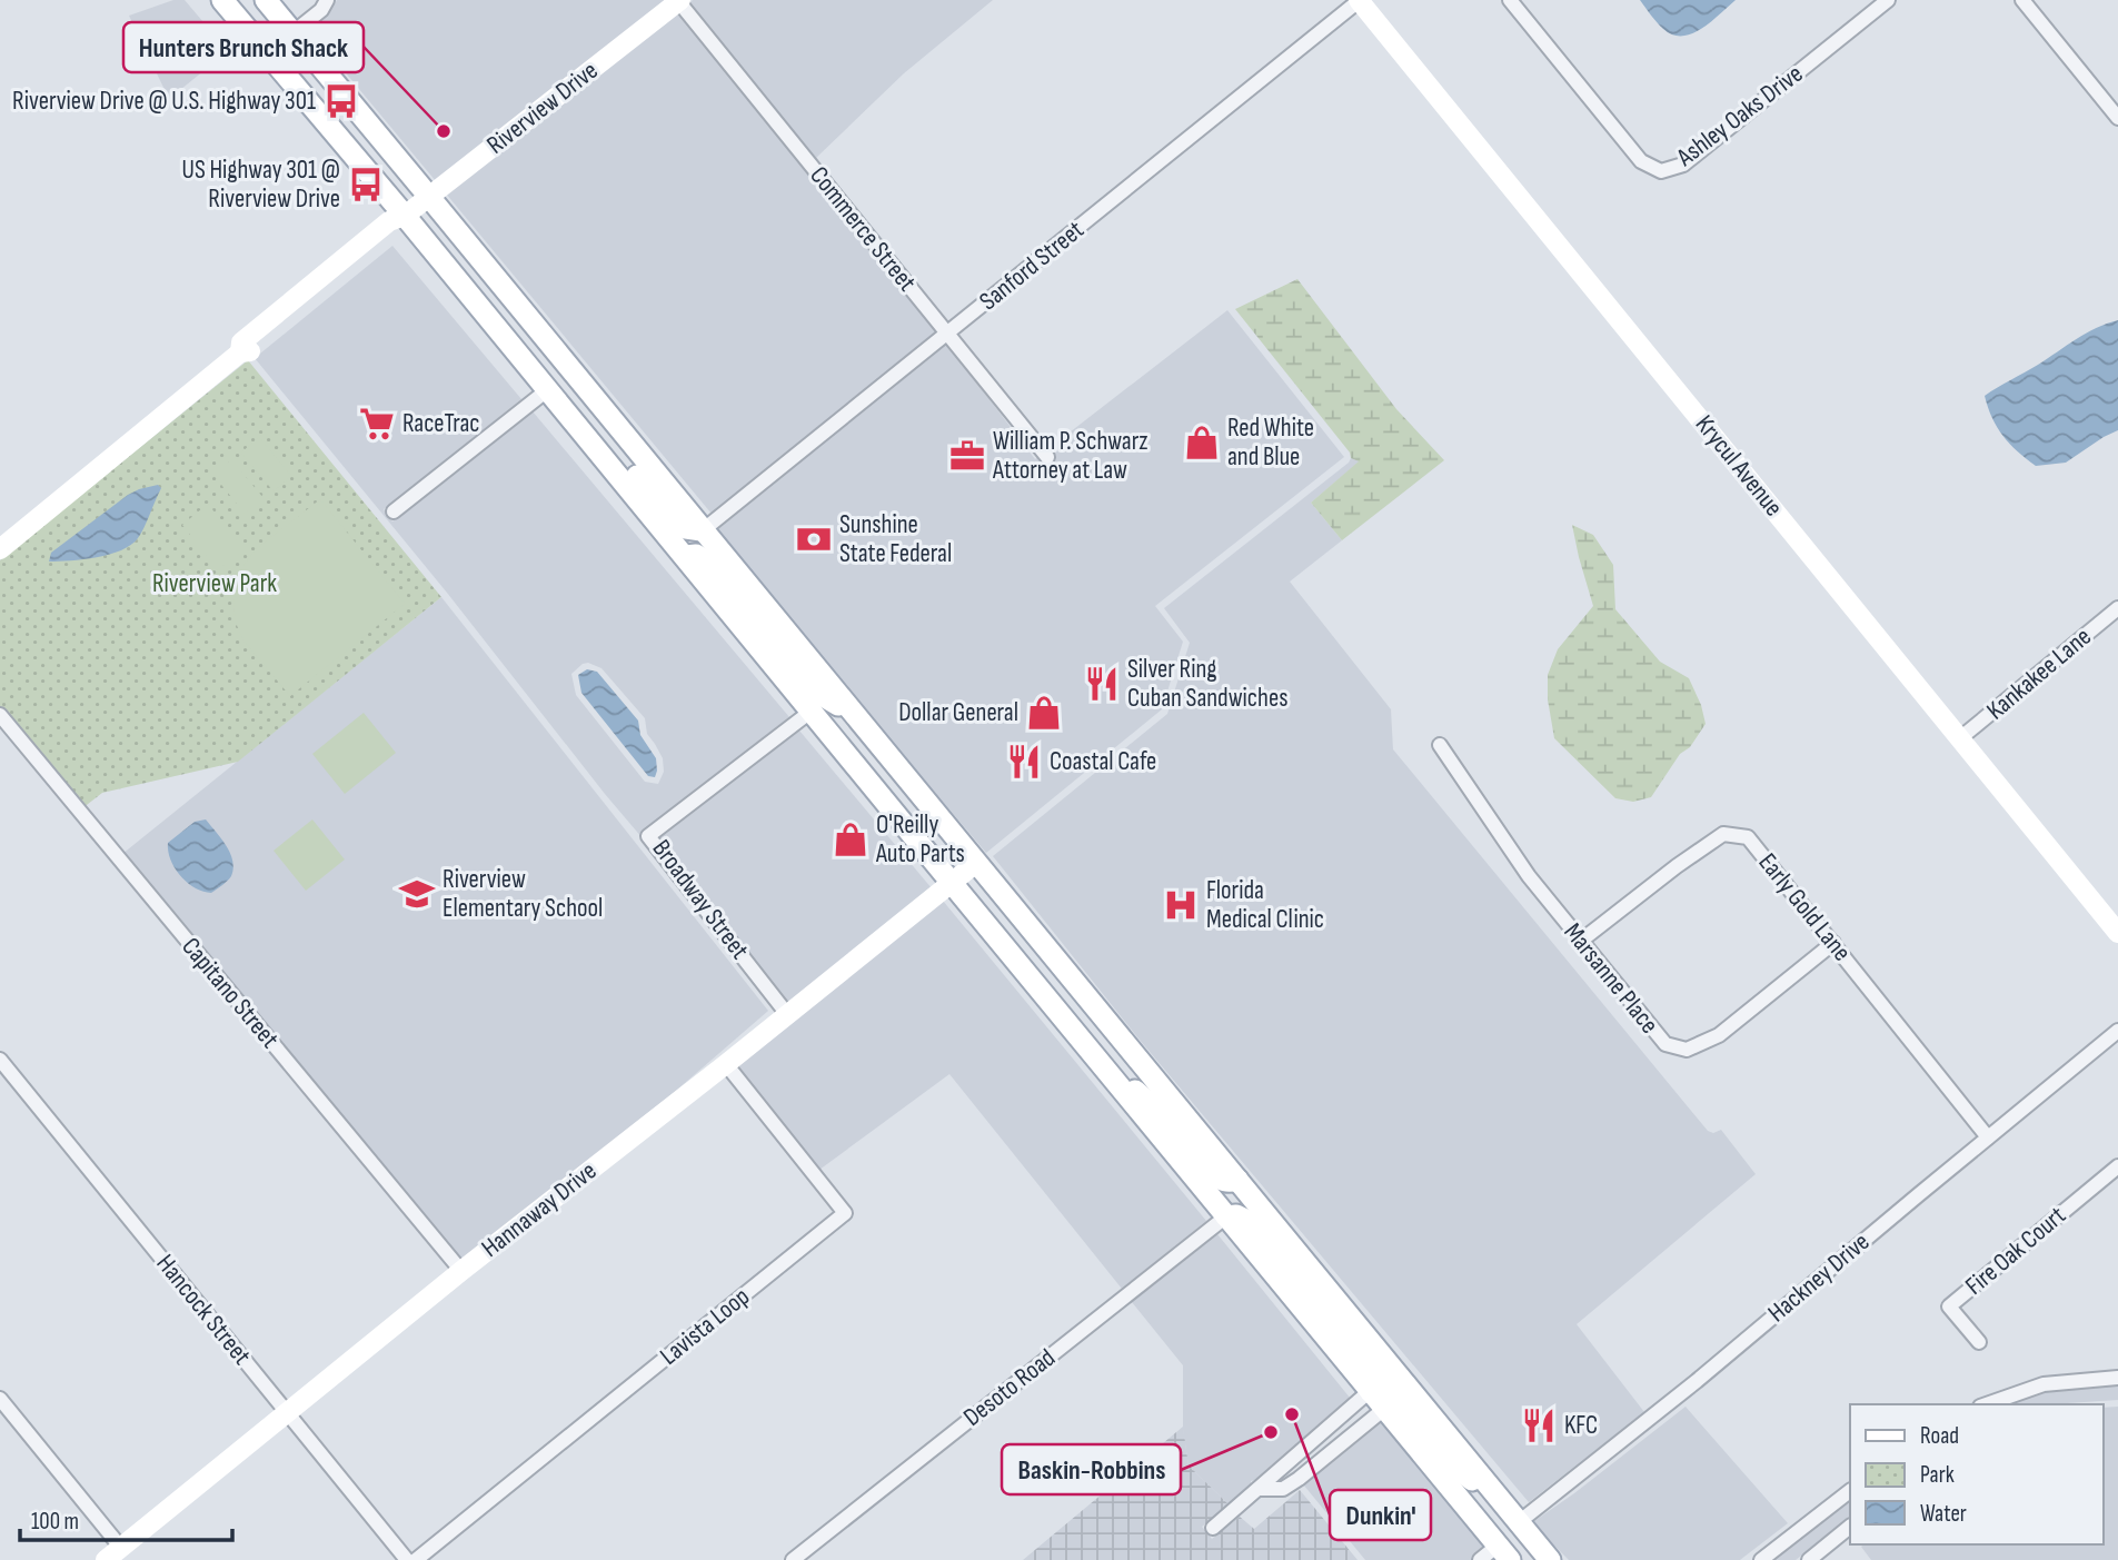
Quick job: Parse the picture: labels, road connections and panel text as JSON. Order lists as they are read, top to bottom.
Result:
{
  "streets": {
    "street": [
      "Riverview Drive",
      "Ashley Oaks Drive",
      "Commerce Street",
      "Sanford Street",
      "Krycul Avenue",
      "Kankakee Lane",
      "Broadway Street",
      "Early Gold Lane",
      "Marsanne Place",
      "Capitano Street",
      "Hannaway Drive",
      "Fire Oak Court",
      "Hackney Drive",
      "Hancock Street",
      "Lavista Loop",
      "Desoto Road"
    ]
  },
  "crossings": [
    ["Riverview Drive", "Commerce Street"],
    ["Commerce Street", "Sanford Street"],
    ["Sanford Street", "Krycul Avenue"],
    ["Krycul Avenue", "Kankakee Lane"],
    ["Broadway Street", "Hannaway Drive"],
    ["Early Gold Lane", "Marsanne Place"],
    ["Early Gold Lane", "Hackney Drive"],
    ["Capitano Street", "Hannaway Drive"],
    ["Hannaway Drive", "Hancock Street"],
    ["Hannaway Drive", "Lavista Loop"]
  ],
  "parks": ["Riverview Park"],
  "places": {
    "bus stop": ["Riverview Drive @ U.S. Highway 301", "US Highway 301 @ Riverview Drive"],
    "other": ["Hunters Brunch Shack", "Dunkin'", "Baskin-Robbins"],
    "supermarket": ["RaceTrac"],
    "shop": ["Red White and Blue", "Dollar General", "O'Reilly Auto Parts"],
    "office": ["William P. Schwarz Attorney at Law"],
    "bank": ["Sunshine State Federal"],
    "restaurant": ["Silver Ring Cuban Sandwiches", "Coastal Cafe", "KFC"],
    "school or university": ["Riverview Elementary School"],
    "hospital": ["Florida Medical Clinic"]
  },
  "legend": ["Road", "Park", "Water"],
  "scale_bar": "100 m"
}
